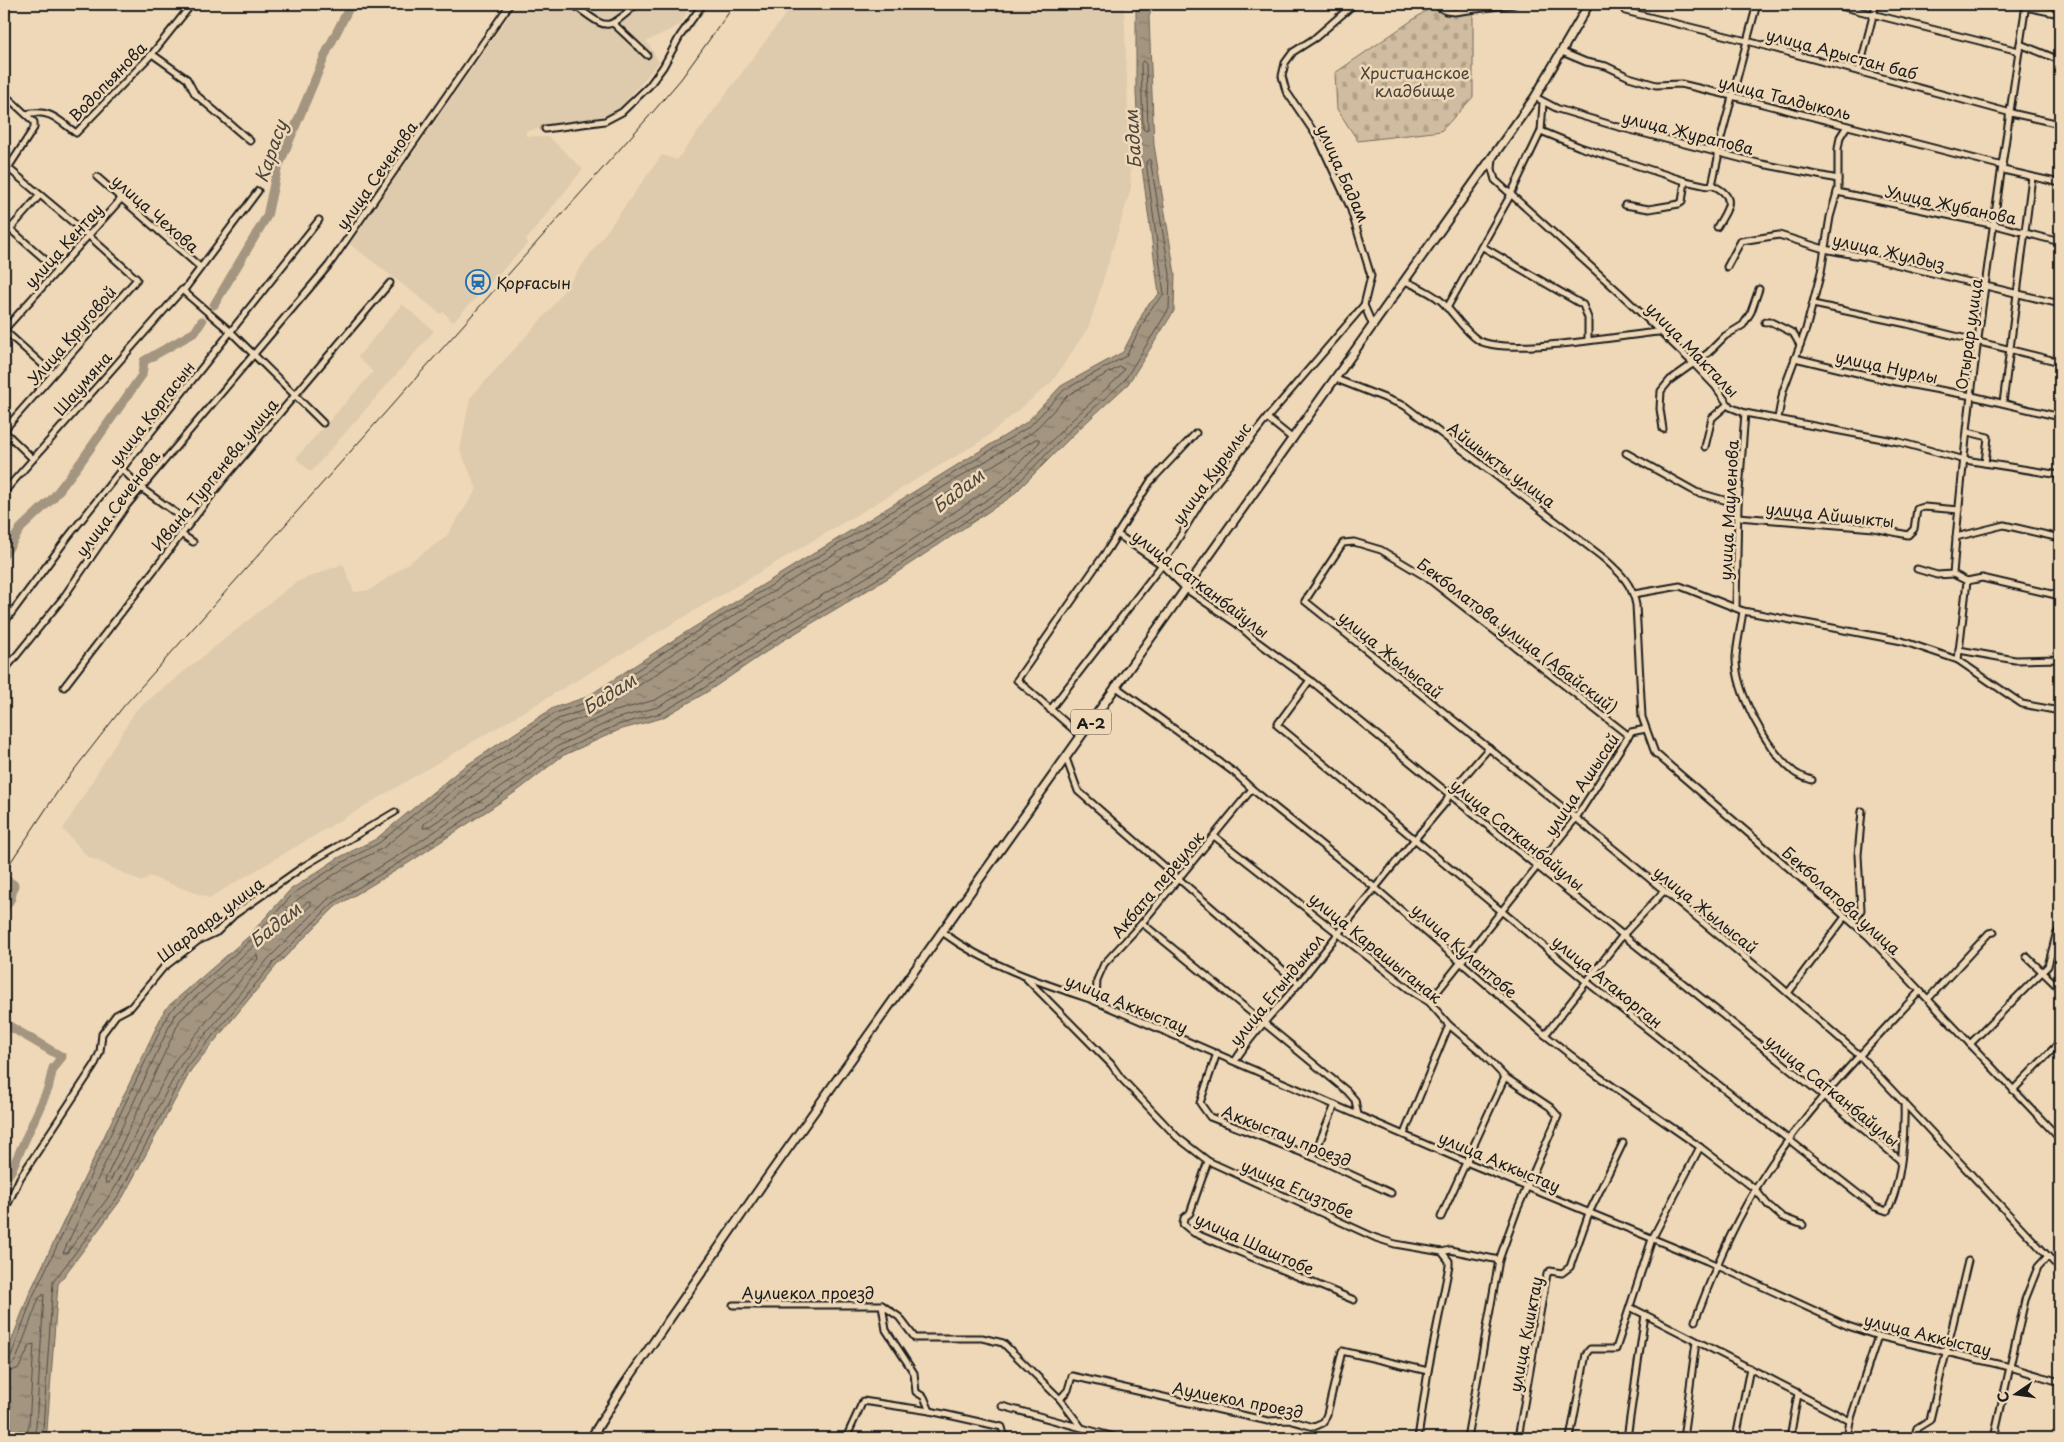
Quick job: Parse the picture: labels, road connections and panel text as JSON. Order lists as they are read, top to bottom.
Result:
{
  "streets": {
    "highway": ["A-2"],
    "street": [
      "улица Арыстан баб",
      "Водопьянова",
      "улица Талдыколь",
      "улица Журапова",
      "улица Бадам",
      "улица Сеченова",
      "Улица Жубанова",
      "улица Чехова",
      "улица Кентау",
      "улица Жулдыз",
      "Отырар улица",
      "Улица Круговой",
      "улица Макталы",
      "улица Нурлы",
      "Шаумяна",
      "улица Коргасын",
      "Айшыкты улица",
      "улица Курылыс",
      "Ивана Тургенева улица",
      "улица Мауленова",
      "улица Айшыкты",
      "улица Сатканбайулы",
      "Бекболатова улица (Абайский)",
      "улица Жылысай",
      "улица Ашысай",
      "Акбата переулок",
      "Бекболатова улица",
      "Шардара улица",
      "улица Карашыганак",
      "улица Кулантобе",
      "улица Атакорган",
      "улица Егындыкол",
      "улица Аккыстау",
      "Аккыстау проезд",
      "улица Егизтобе",
      "улица Шаштобе",
      "Аулиекол проезд",
      "улица Кииктау"
    ]
  },
  "crossings": [
    ["улица Арыстан баб", "Отырар улица"],
    ["улица Талдыколь", "Отырар улица"],
    ["улица Талдыколь", "A-2"],
    ["улица Журапова", "A-2"],
    ["улица Бадам", "улица Курылыс"],
    ["Улица Жубанова", "Отырар улица"],
    ["улица Чехова", "улица Кентау"],
    ["улица Чехова", "Шаумяна"],
    ["улица Кентау", "Улица Круговой"],
    ["улица Жулдыз", "Отырар улица"],
    ["Отырар улица", "улица Макталы"],
    ["Отырар улица", "улица Нурлы"],
    ["Отырар улица", "улица Айшыкты"],
    ["улица Макталы", "улица Мауленова"],
    ["улица Макталы", "A-2"],
    ["Айшыкты улица", "A-2"],
    ["улица Курылыс", "улица Сатканбайулы"],
    ["улица Мауленова", "улица Айшыкты"],
    ["улица Сатканбайулы", "A-2"],
    ["улица Сатканбайулы", "улица Ашысай"],
    ["улица Сатканбайулы", "улица Атакорган"],
    ["улица Сатканбайулы", "улица Егындыкол"],
    ["Бекболатова улица (Абайский)", "улица Жылысай"],
    ["Бекболатова улица (Абайский)", "улица Ашысай"],
    ["улица Жылысай", "улица Ашысай"],
    ["улица Жылысай", "улица Атакорган"],
    ["улица Жылысай", "улица Егындыкол"],
    ["A-2", "улица Кулантобе"],
    ["A-2", "улица Аккыстау"],
    ["улица Ашысай", "Бекболатова улица"],
    ["улица Ашысай", "улица Карашыганак"],
    ["улица Ашысай", "улица Кулантобе"],
    ["улица Ашысай", "улица Атакорган"],
    ["Акбата переулок", "улица Карашыганак"],
    ["Акбата переулок", "улица Кулантобе"],
    ["Акбата переулок", "улица Аккыстау"],
    ["улица Карашыганак", "улица Егындыкол"],
    ["улица Карашыганак", "улица Аккыстау"],
    ["улица Карашыганак", "улица Егизтобе"],
    ["улица Кулантобе", "улица Егындыкол"],
    ["улица Атакорган", "улица Егындыкол"],
    ["улица Егындыкол", "улица Аккыстау"],
    ["улица Аккыстау", "Аккыстау проезд"],
    ["улица Аккыстау", "улица Егизтобе"],
    ["улица Аккыстау", "улица Кииктау"],
    ["улица Егизтобе", "улица Шаштобе"]
  ],
  "water": ["Бадам", "Карасу"],
  "parks": ["Христианское кладбище"],
  "places": {
    "station": ["Қорғасын"]
  },
  "north": "left"
}
